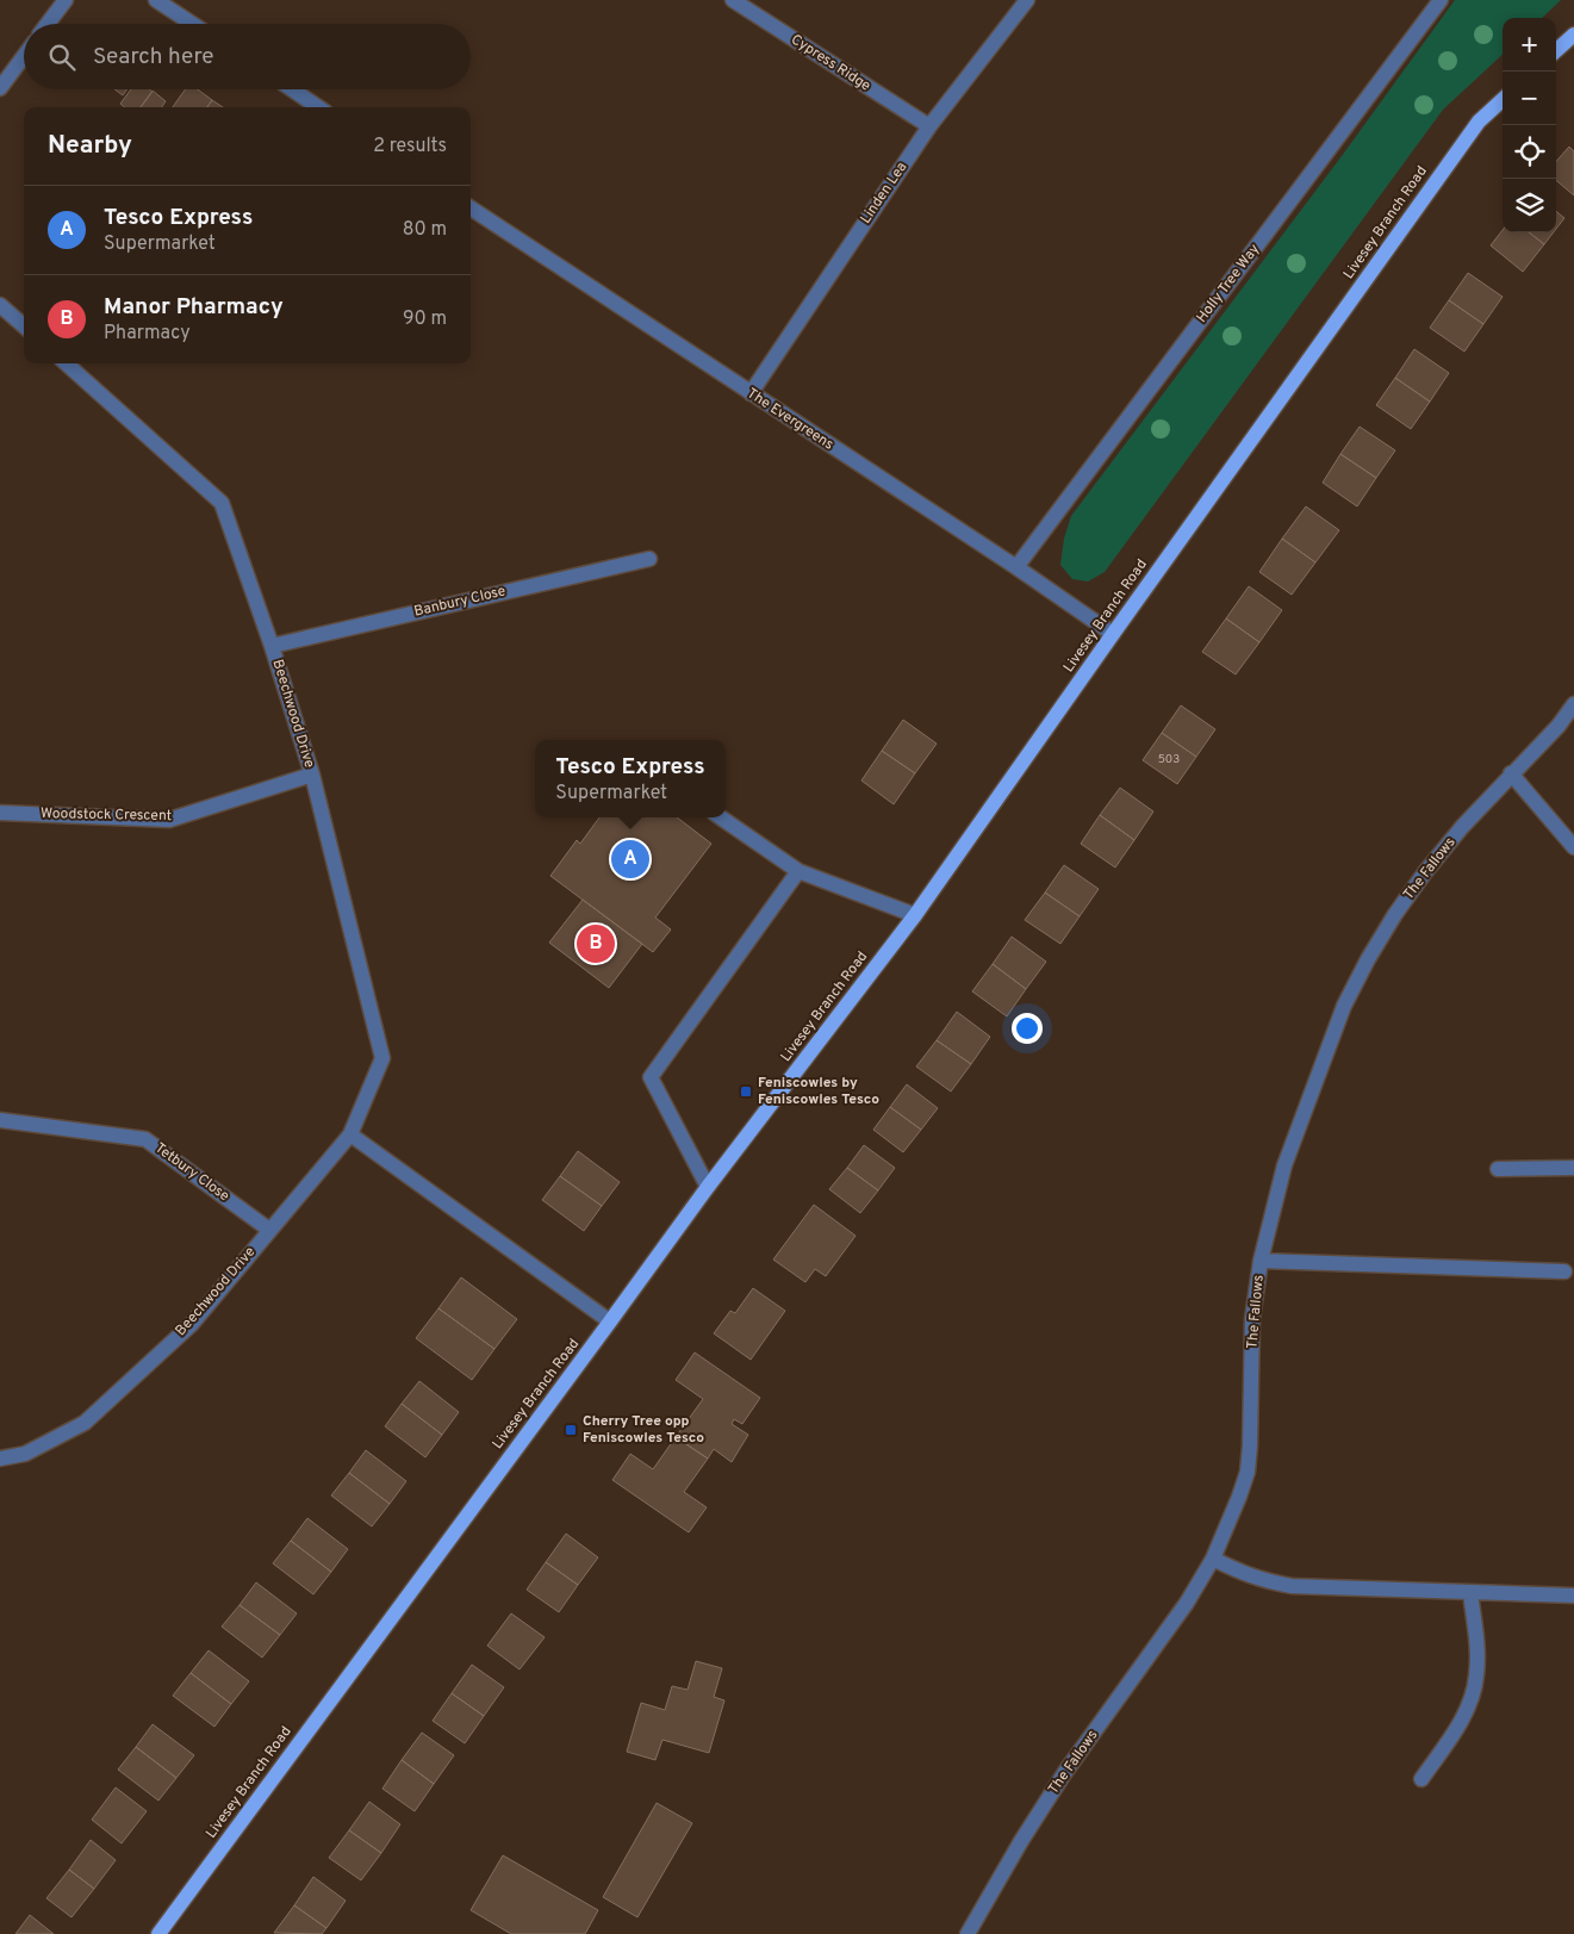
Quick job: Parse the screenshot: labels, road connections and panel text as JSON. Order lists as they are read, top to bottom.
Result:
{
  "streets": {
    "main road": ["Livesey Branch Road"],
    "street": [
      "Cypress Ridge",
      "Linden Lea",
      "Holly Tree Way",
      "The Evergreens",
      "Banbury Close",
      "Beechwood Drive",
      "Woodstock Crescent",
      "The Fallows",
      "Tetbury Close"
    ]
  },
  "crossings": [
    ["Cypress Ridge", "Linden Lea"],
    ["Linden Lea", "The Evergreens"],
    ["Livesey Branch Road", "The Evergreens"],
    ["Holly Tree Way", "The Evergreens"],
    ["Banbury Close", "Beechwood Drive"],
    ["Beechwood Drive", "Woodstock Crescent"],
    ["Beechwood Drive", "Tetbury Close"]
  ],
  "places": {
    "transit": ["Feniscowles by Feniscowles Tesco", "Cherry Tree opp Feniscowles Tesco"]
  },
  "house_numbers": ["503"],
  "page": {
    "map_buttons": ["+", "−"],
    "search": "Search here",
    "heading": ["Nearby", "2 results"],
    "list": [
      {
        "mark": "A",
        "name": "Tesco Express",
        "note": "Supermarket",
        "value": "80 m"
      },
      {
        "mark": "B",
        "name": "Manor Pharmacy",
        "note": "Pharmacy",
        "value": "90 m"
      }
    ],
    "popup": ["Tesco Express", "Supermarket"],
    "pins": ["A", "B"]
  }
}
